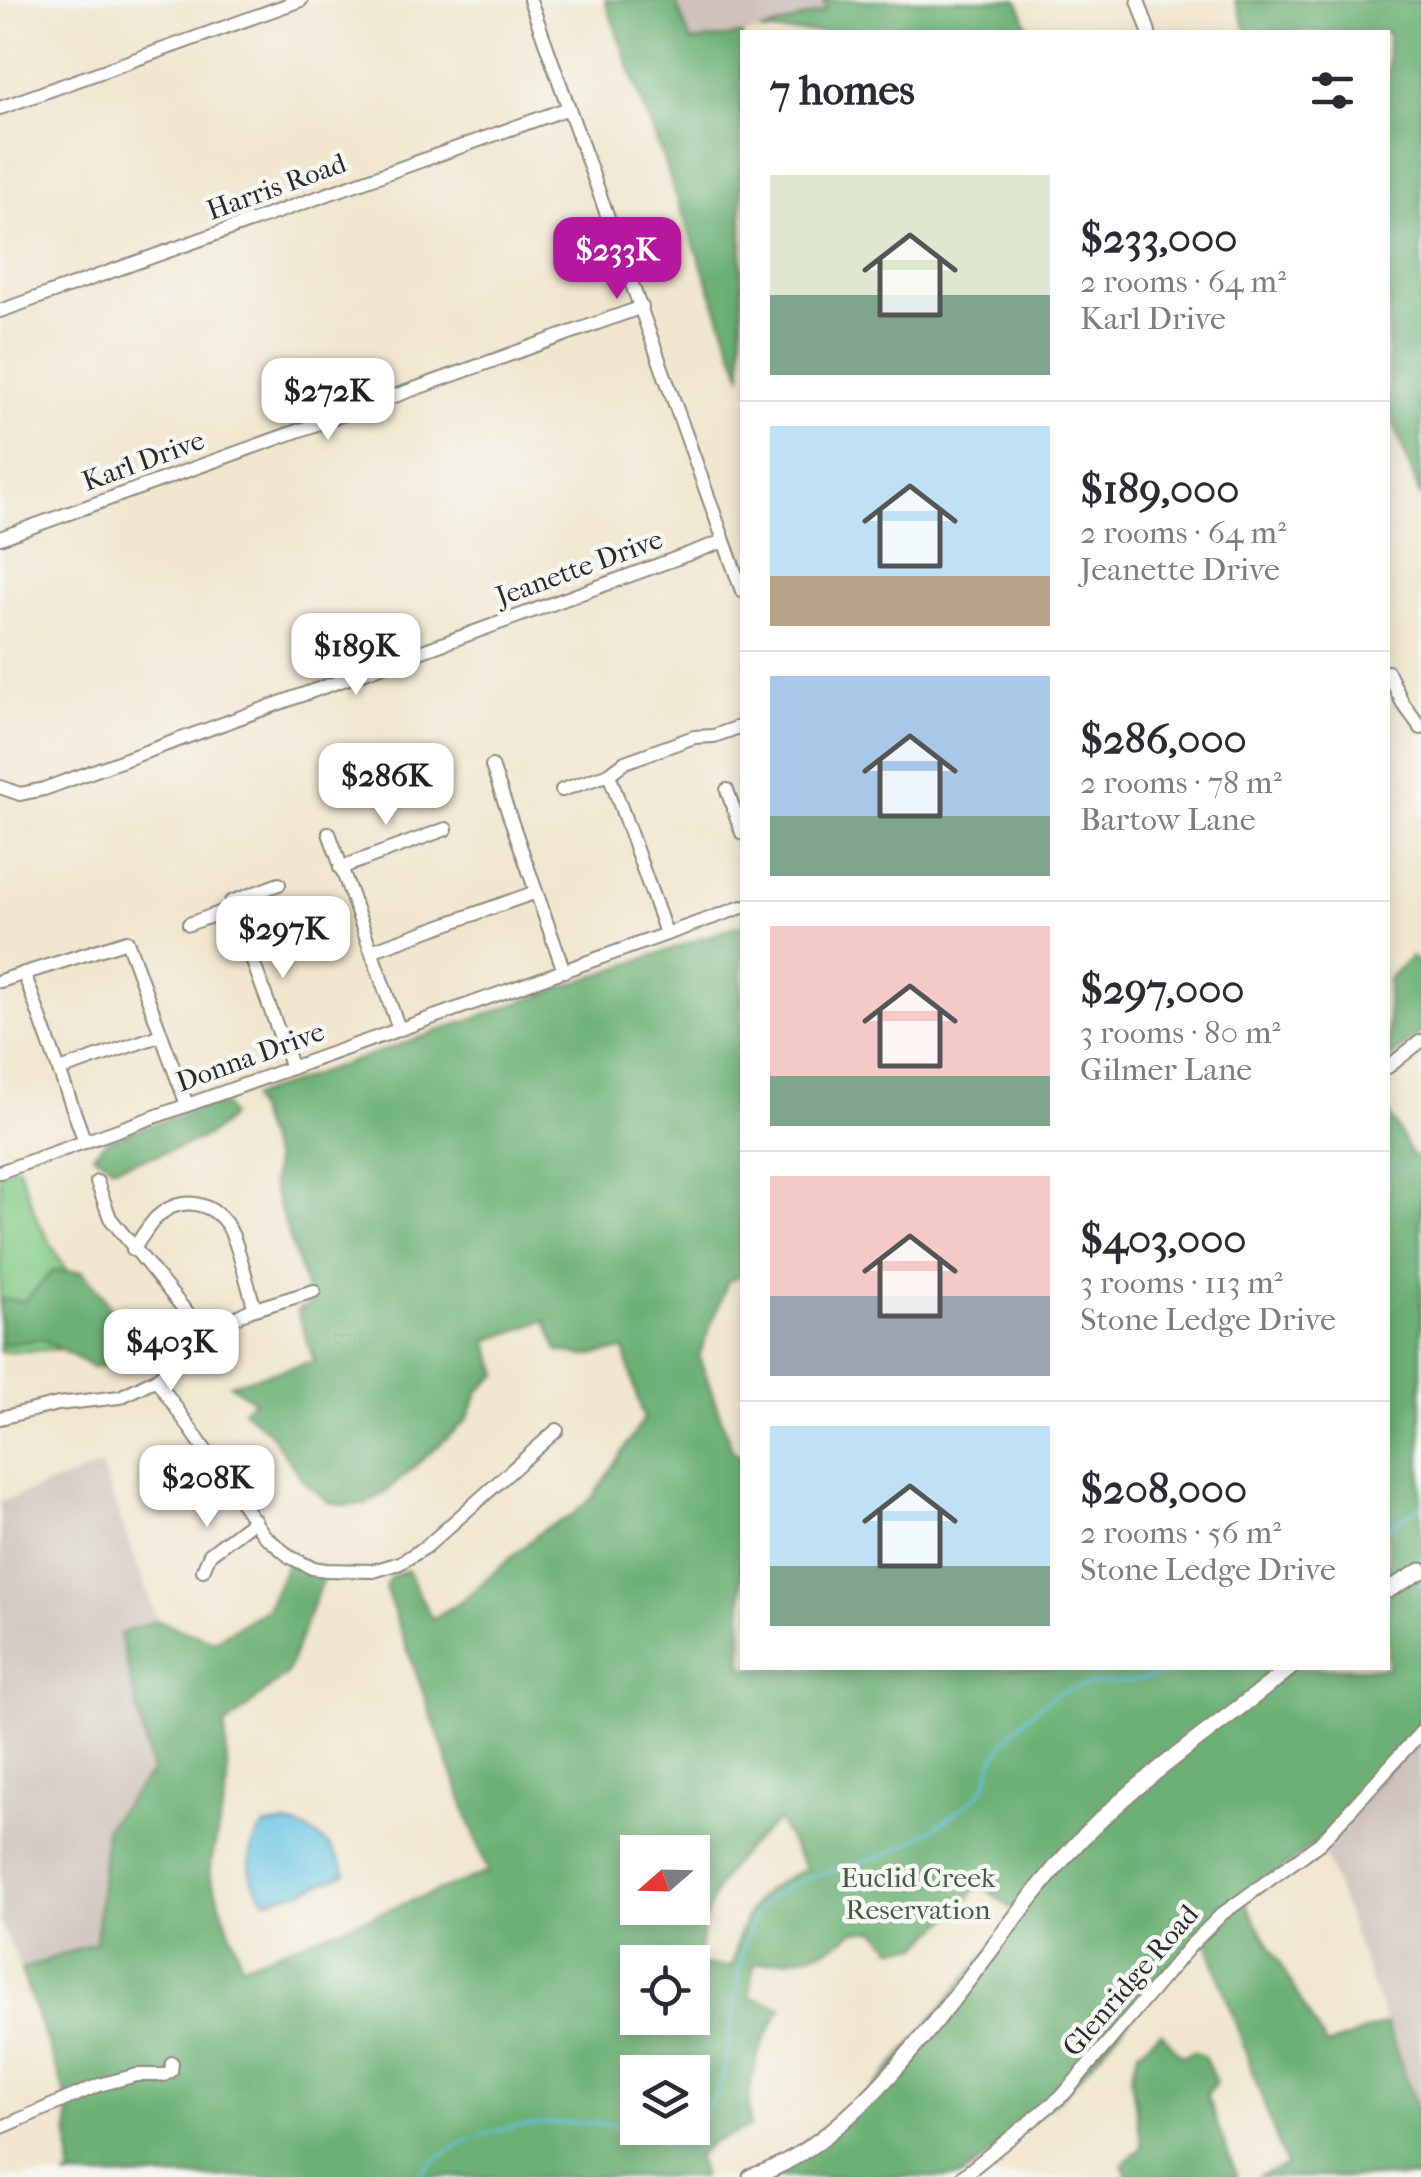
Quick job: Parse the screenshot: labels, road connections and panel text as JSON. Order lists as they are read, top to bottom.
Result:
{
  "streets": {
    "street": [
      "Harris Road",
      "Karl Drive",
      "Jeanette Drive",
      "Donna Drive",
      "Glenridge Road"
    ]
  },
  "parks": ["Euclid Creek Reservation"],
  "north": "left",
  "page": {
    "heading": "7 homes",
    "list": [
      {
        "name": "$233,000",
        "note": "2 rooms · 64 m² · Karl Drive"
      },
      {
        "name": "$189,000",
        "note": "2 rooms · 64 m² · Jeanette Drive"
      },
      {
        "name": "$286,000",
        "note": "2 rooms · 78 m² · Bartow Lane"
      },
      {
        "name": "$297,000",
        "note": "3 rooms · 80 m² · Gilmer Lane"
      },
      {
        "name": "$403,000",
        "note": "3 rooms · 113 m² · Stone Ledge Drive"
      },
      {
        "name": "$208,000",
        "note": "2 rooms · 56 m² · Stone Ledge Drive"
      }
    ],
    "price": [
      "$233K",
      "$272K",
      "$189K",
      "$286K",
      "$297K",
      "$403K",
      "$208K"
    ]
  }
}
